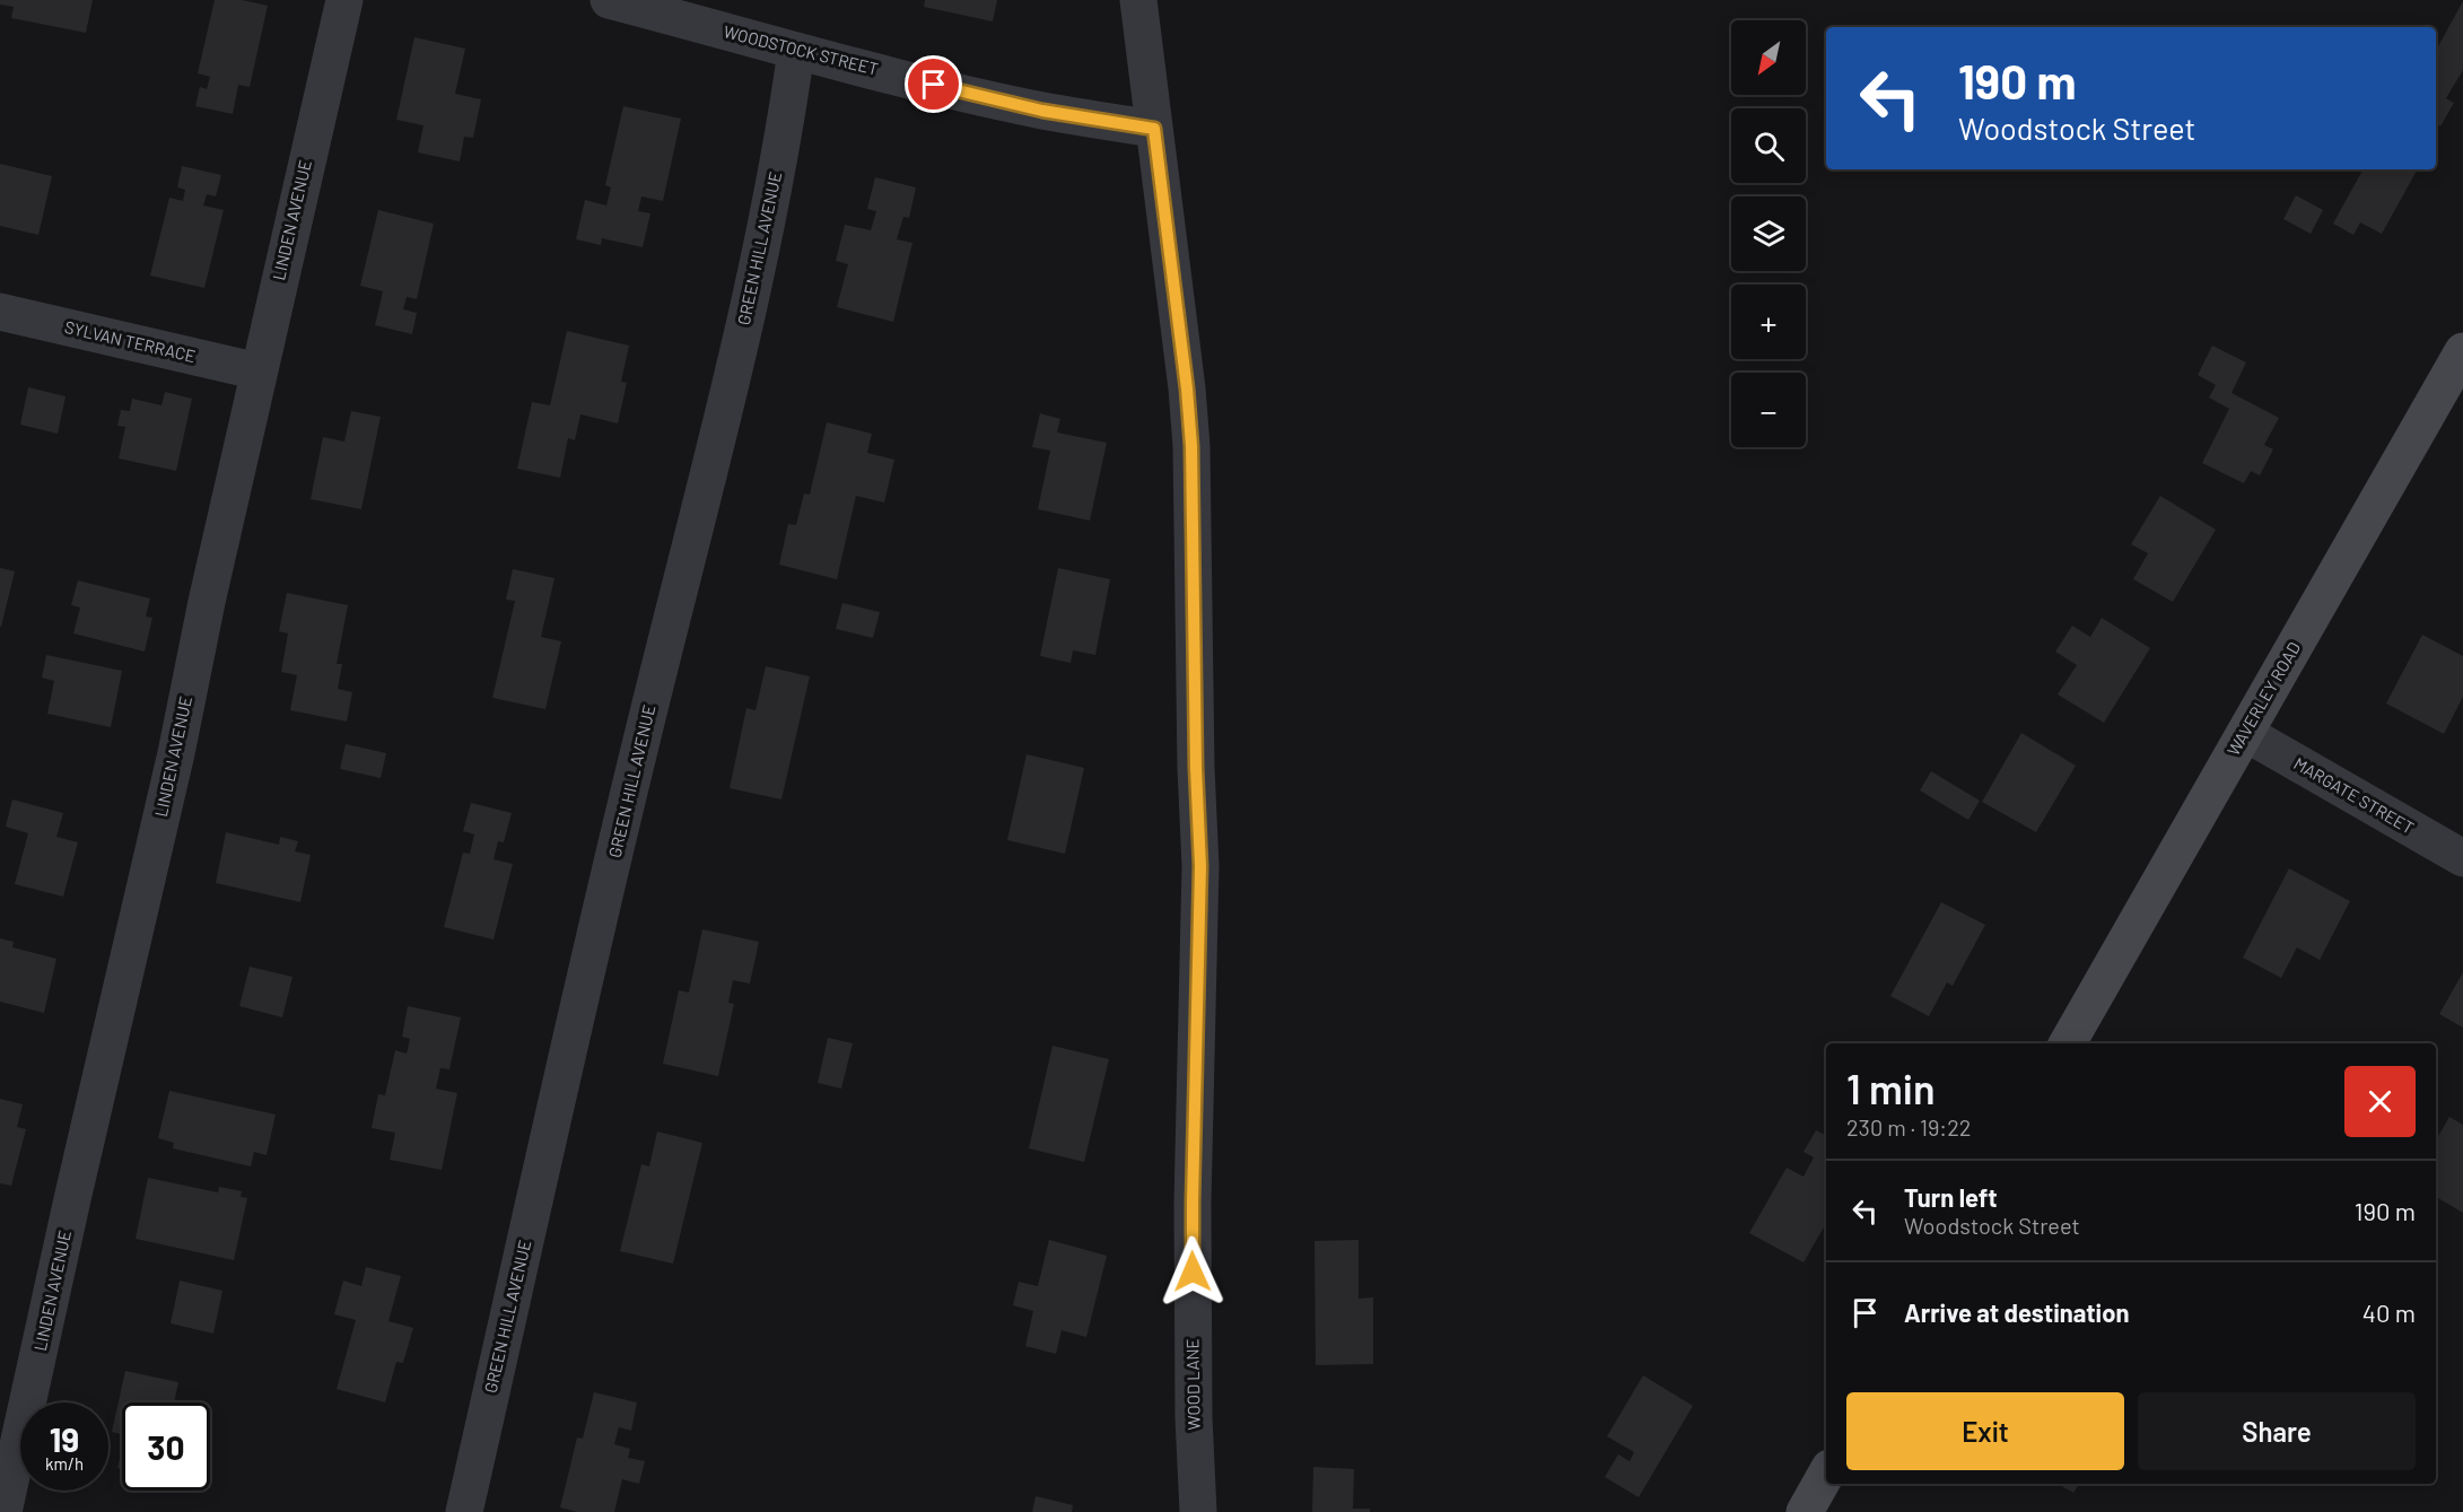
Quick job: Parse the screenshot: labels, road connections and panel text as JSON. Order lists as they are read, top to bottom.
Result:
{
  "streets": {
    "main road": ["WAVERLEY ROAD"],
    "street": [
      "WOODSTOCK STREET",
      "LINDEN AVENUE",
      "GREEN HILL AVENUE",
      "SYLVAN TERRACE",
      "MARGATE STREET",
      "WOOD LANE"
    ]
  },
  "crossings": [
    ["WOODSTOCK STREET", "GREEN HILL AVENUE"],
    ["WOODSTOCK STREET", "WOOD LANE"],
    ["LINDEN AVENUE", "SYLVAN TERRACE"],
    ["WAVERLEY ROAD", "MARGATE STREET"]
  ],
  "north": "bottom left",
  "page": {
    "map_buttons": ["+", "−"],
    "turn": ["190 m", "Woodstock Street"],
    "heading": ["1 min", "230 m · 19:22"],
    "list": [
      {
        "name": "Turn left",
        "note": "Woodstock Street",
        "value": "190 m"
      },
      {
        "name": "Arrive at destination",
        "value": "40 m"
      }
    ],
    "buttons": ["Exit", "Share"],
    "speed": "19 km/h",
    "limit": "30"
  }
}
